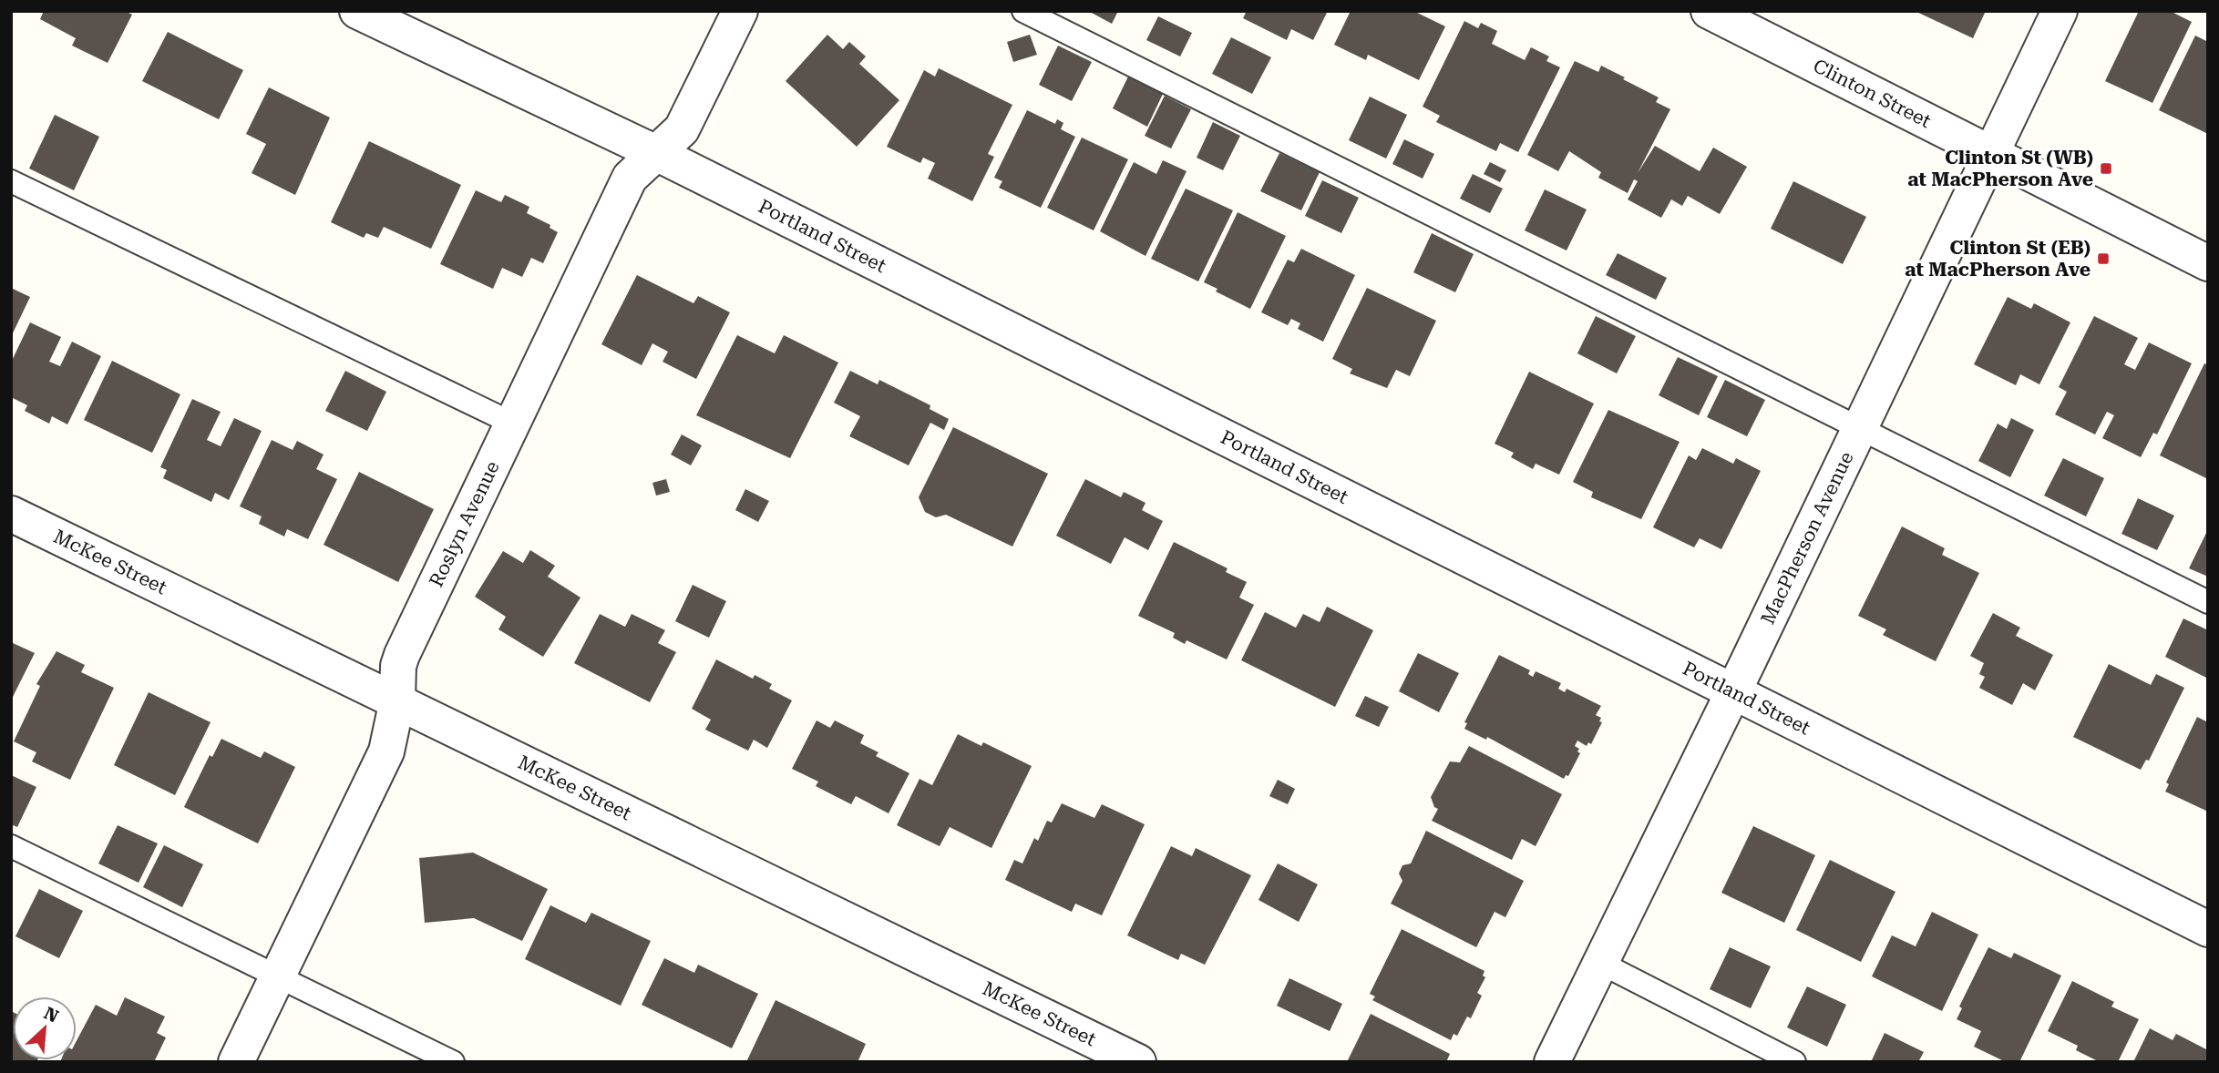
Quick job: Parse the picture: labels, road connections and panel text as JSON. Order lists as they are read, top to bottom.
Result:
{
  "streets": {
    "street": [
      "Clinton Street",
      "Portland Street",
      "Roslyn Avenue",
      "MacPherson Avenue",
      "McKee Street"
    ]
  },
  "crossings": [
    ["Clinton Street", "MacPherson Avenue"],
    ["Portland Street", "Roslyn Avenue"],
    ["Portland Street", "MacPherson Avenue"],
    ["Roslyn Avenue", "McKee Street"]
  ],
  "places": {
    "transit": ["Clinton St (WB) at MacPherson Ave", "Clinton St (EB) at MacPherson Ave"]
  },
  "north": "top right"
}
